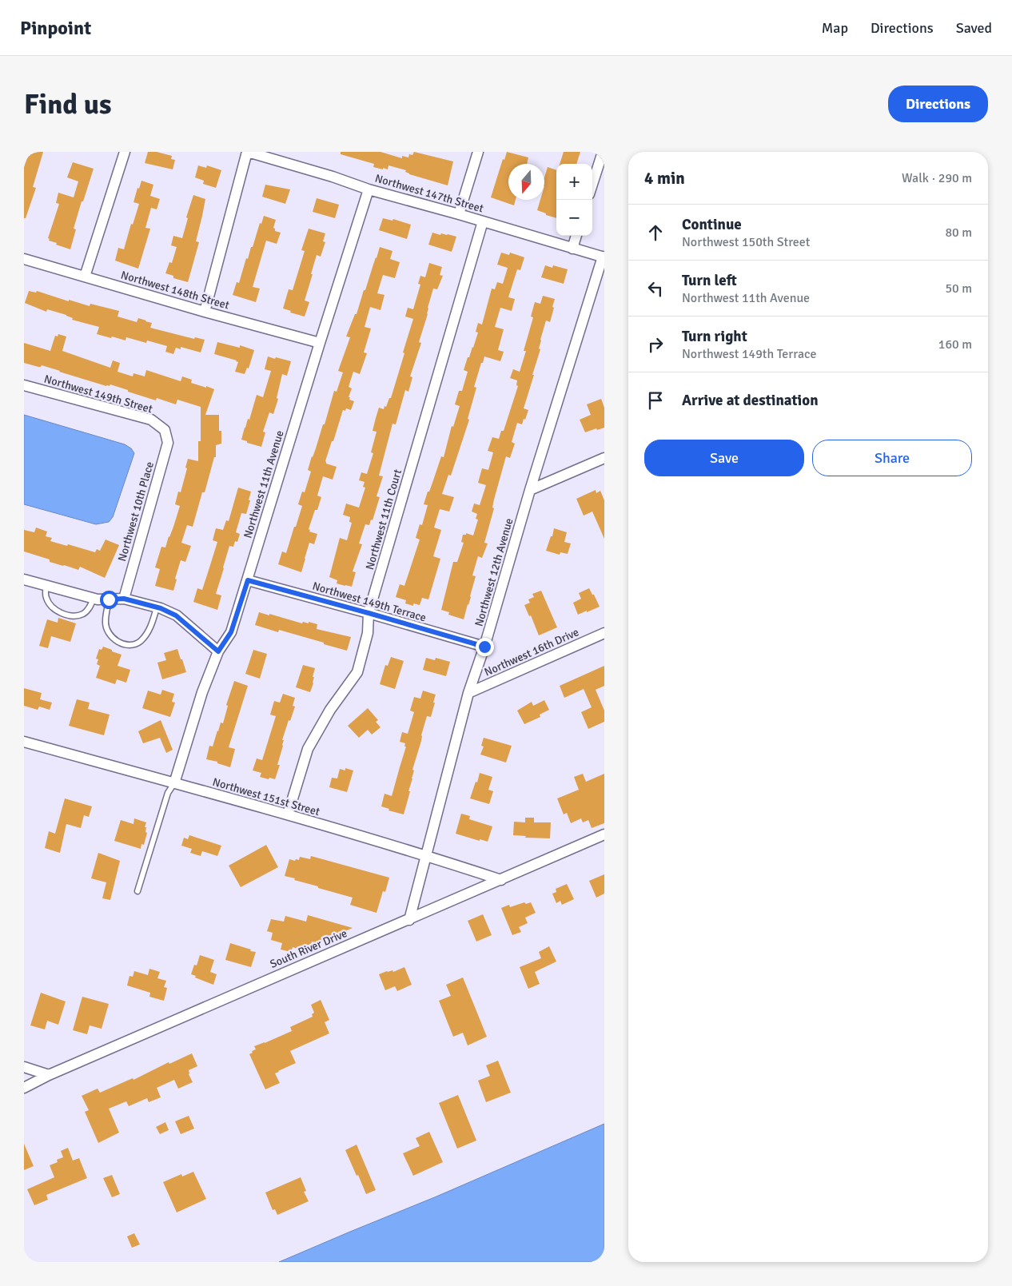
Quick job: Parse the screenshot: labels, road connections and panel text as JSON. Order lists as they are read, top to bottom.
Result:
{
  "streets": {
    "street": [
      "Northwest 147th Street",
      "Northwest 148th Street",
      "Northwest 149th Street",
      "Northwest 11th Avenue",
      "Northwest 10th Place",
      "Northwest 11th Court",
      "Northwest 12th Avenue",
      "Northwest 149th Terrace",
      "Northwest 16th Drive",
      "Northwest 151st Street",
      "South River Drive"
    ]
  },
  "crossings": [
    ["Northwest 147th Street", "Northwest 11th Avenue"],
    ["Northwest 147th Street", "Northwest 11th Court"],
    ["Northwest 147th Street", "Northwest 12th Avenue"],
    ["Northwest 148th Street", "Northwest 11th Avenue"],
    ["Northwest 149th Street", "Northwest 10th Place"],
    ["Northwest 11th Avenue", "Northwest 149th Terrace"],
    ["Northwest 11th Avenue", "Northwest 151st Street"],
    ["Northwest 11th Court", "Northwest 149th Terrace"],
    ["Northwest 11th Court", "Northwest 151st Street"],
    ["Northwest 12th Avenue", "Northwest 149th Terrace"],
    ["Northwest 12th Avenue", "Northwest 16th Drive"],
    ["Northwest 12th Avenue", "Northwest 151st Street"],
    ["Northwest 12th Avenue", "South River Drive"],
    ["Northwest 151st Street", "South River Drive"]
  ],
  "north": "bottom",
  "page": {
    "header": "Pinpoint",
    "nav": ["Map", "Directions", "Saved"],
    "buttons": [
      "Directions",
      ["Save", "Share"]
    ],
    "title": "Find us",
    "heading": ["4 min", "Walk · 290 m"],
    "map_buttons": ["+", "−"],
    "list": [
      ["Continue", "Northwest 150th Street", "80 m"],
      ["Turn left", "Northwest 11th Avenue", "50 m"],
      ["Turn right", "Northwest 149th Terrace", "160 m"],
      "Arrive at destination"
    ]
  }
}
